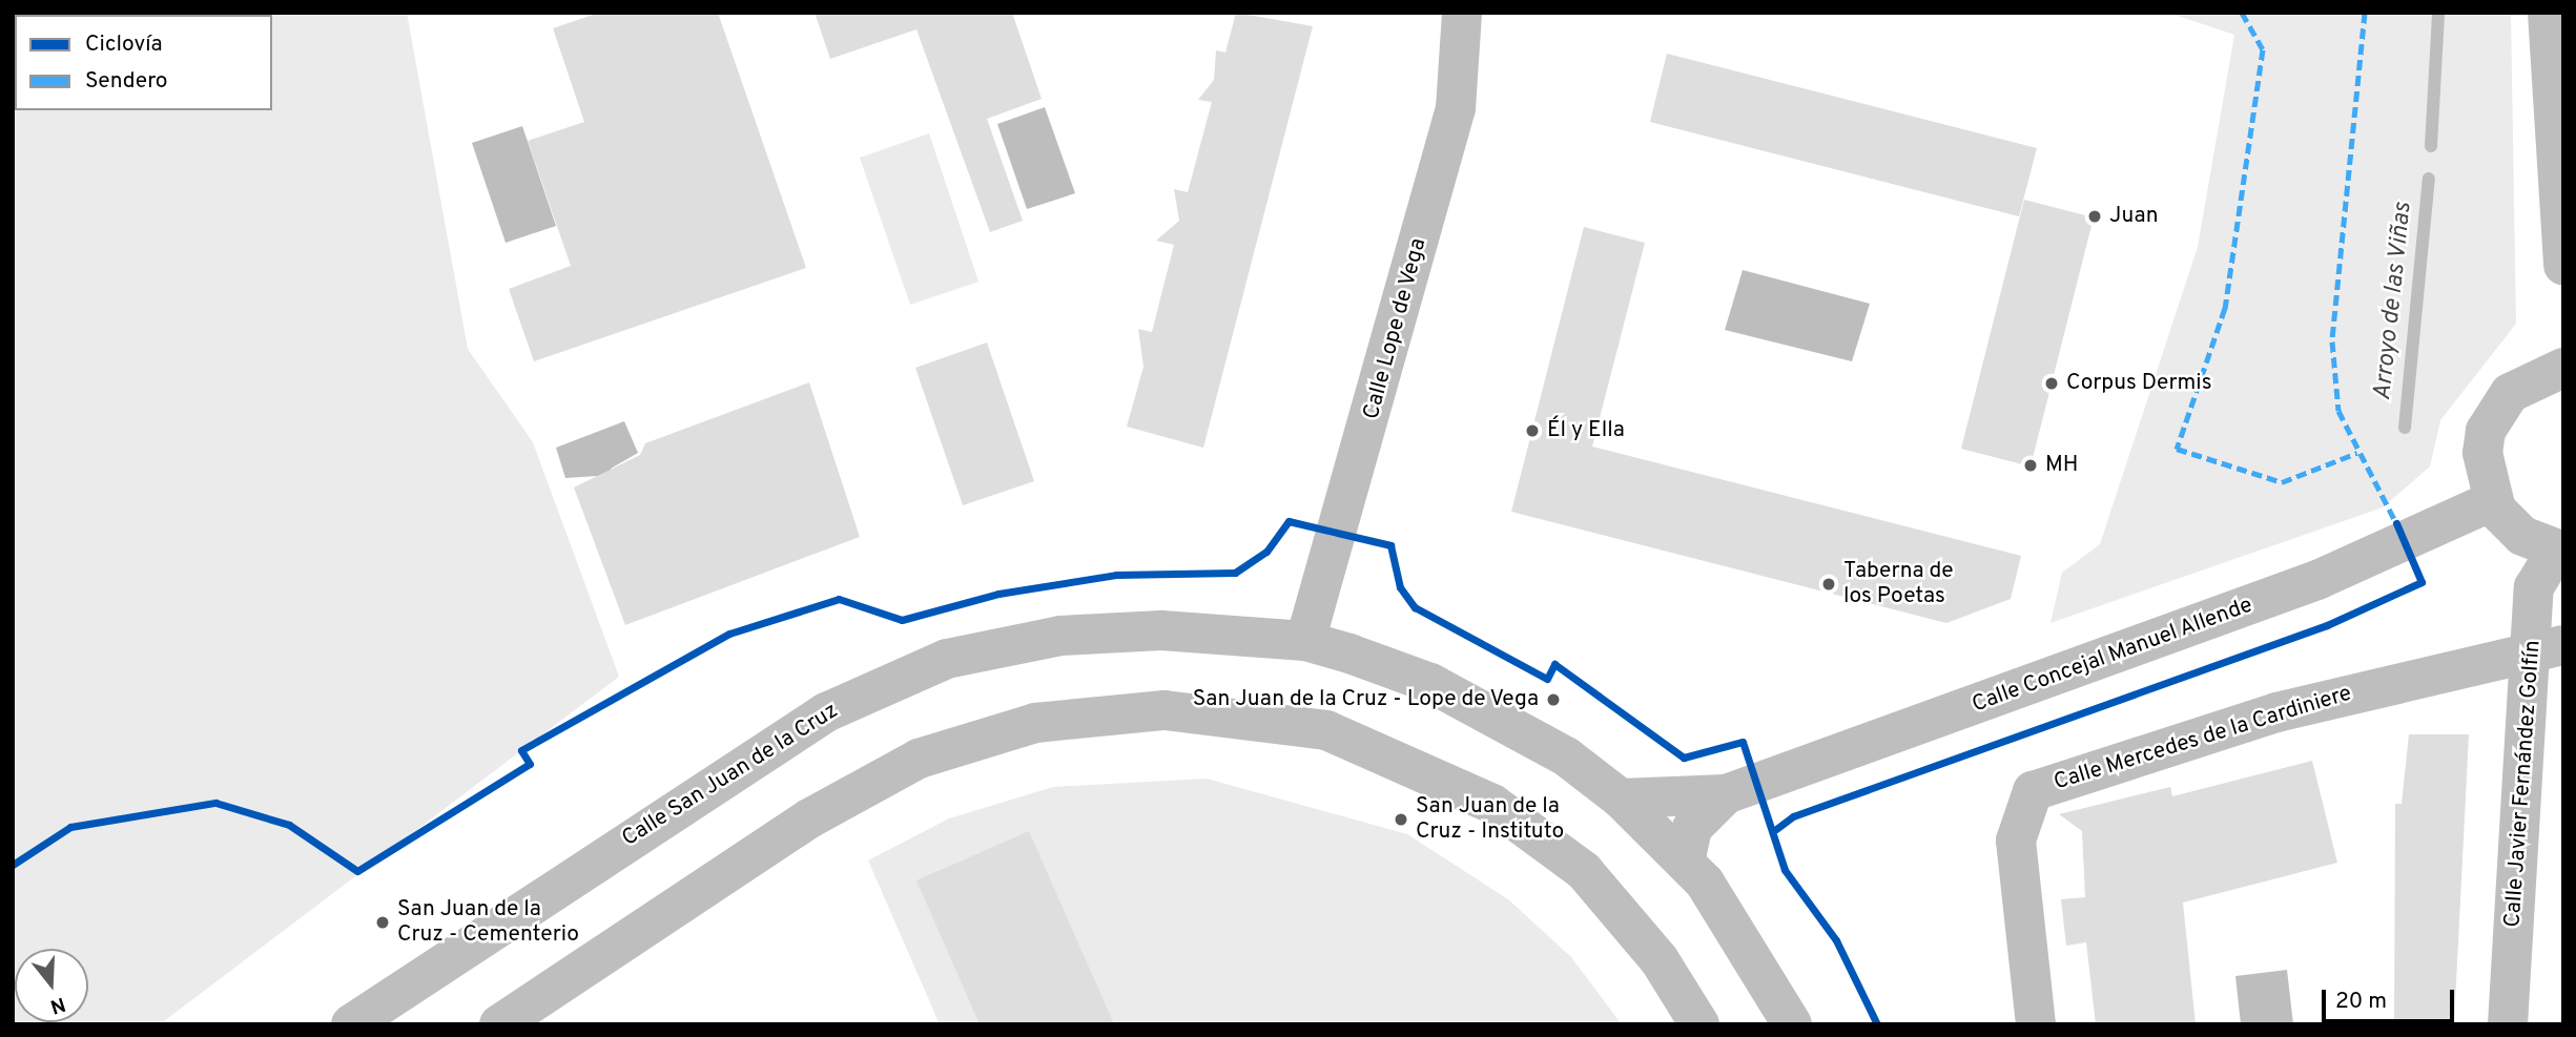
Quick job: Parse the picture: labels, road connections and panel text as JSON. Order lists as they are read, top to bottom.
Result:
{
  "streets": {
    "street": [
      "Calle Lope de Vega",
      "Calle Concejal Manuel Allende",
      "Calle Mercedes de la Cardiniere",
      "Calle San Juan de la Cruz",
      "Calle Javier Fernández Golfín"
    ]
  },
  "crossings": [
    ["Calle Lope de Vega", "Calle San Juan de la Cruz"],
    ["Calle Concejal Manuel Allende", "Calle San Juan de la Cruz"],
    ["Calle Mercedes de la Cardiniere", "Calle Javier Fernández Golfín"]
  ],
  "water": ["Arroyo de las Viñas"],
  "places": [
    "Juan",
    "Corpus Dermis",
    "Él y Ella",
    "MH",
    "Taberna de los Poetas",
    "San Juan de la Cruz - Lope de Vega",
    "San Juan de la Cruz - Instituto",
    "San Juan de la Cruz - Cementerio"
  ],
  "legend": ["Ciclovía", "Sendero"],
  "scale_bar": "20 m",
  "north": "bottom"
}
